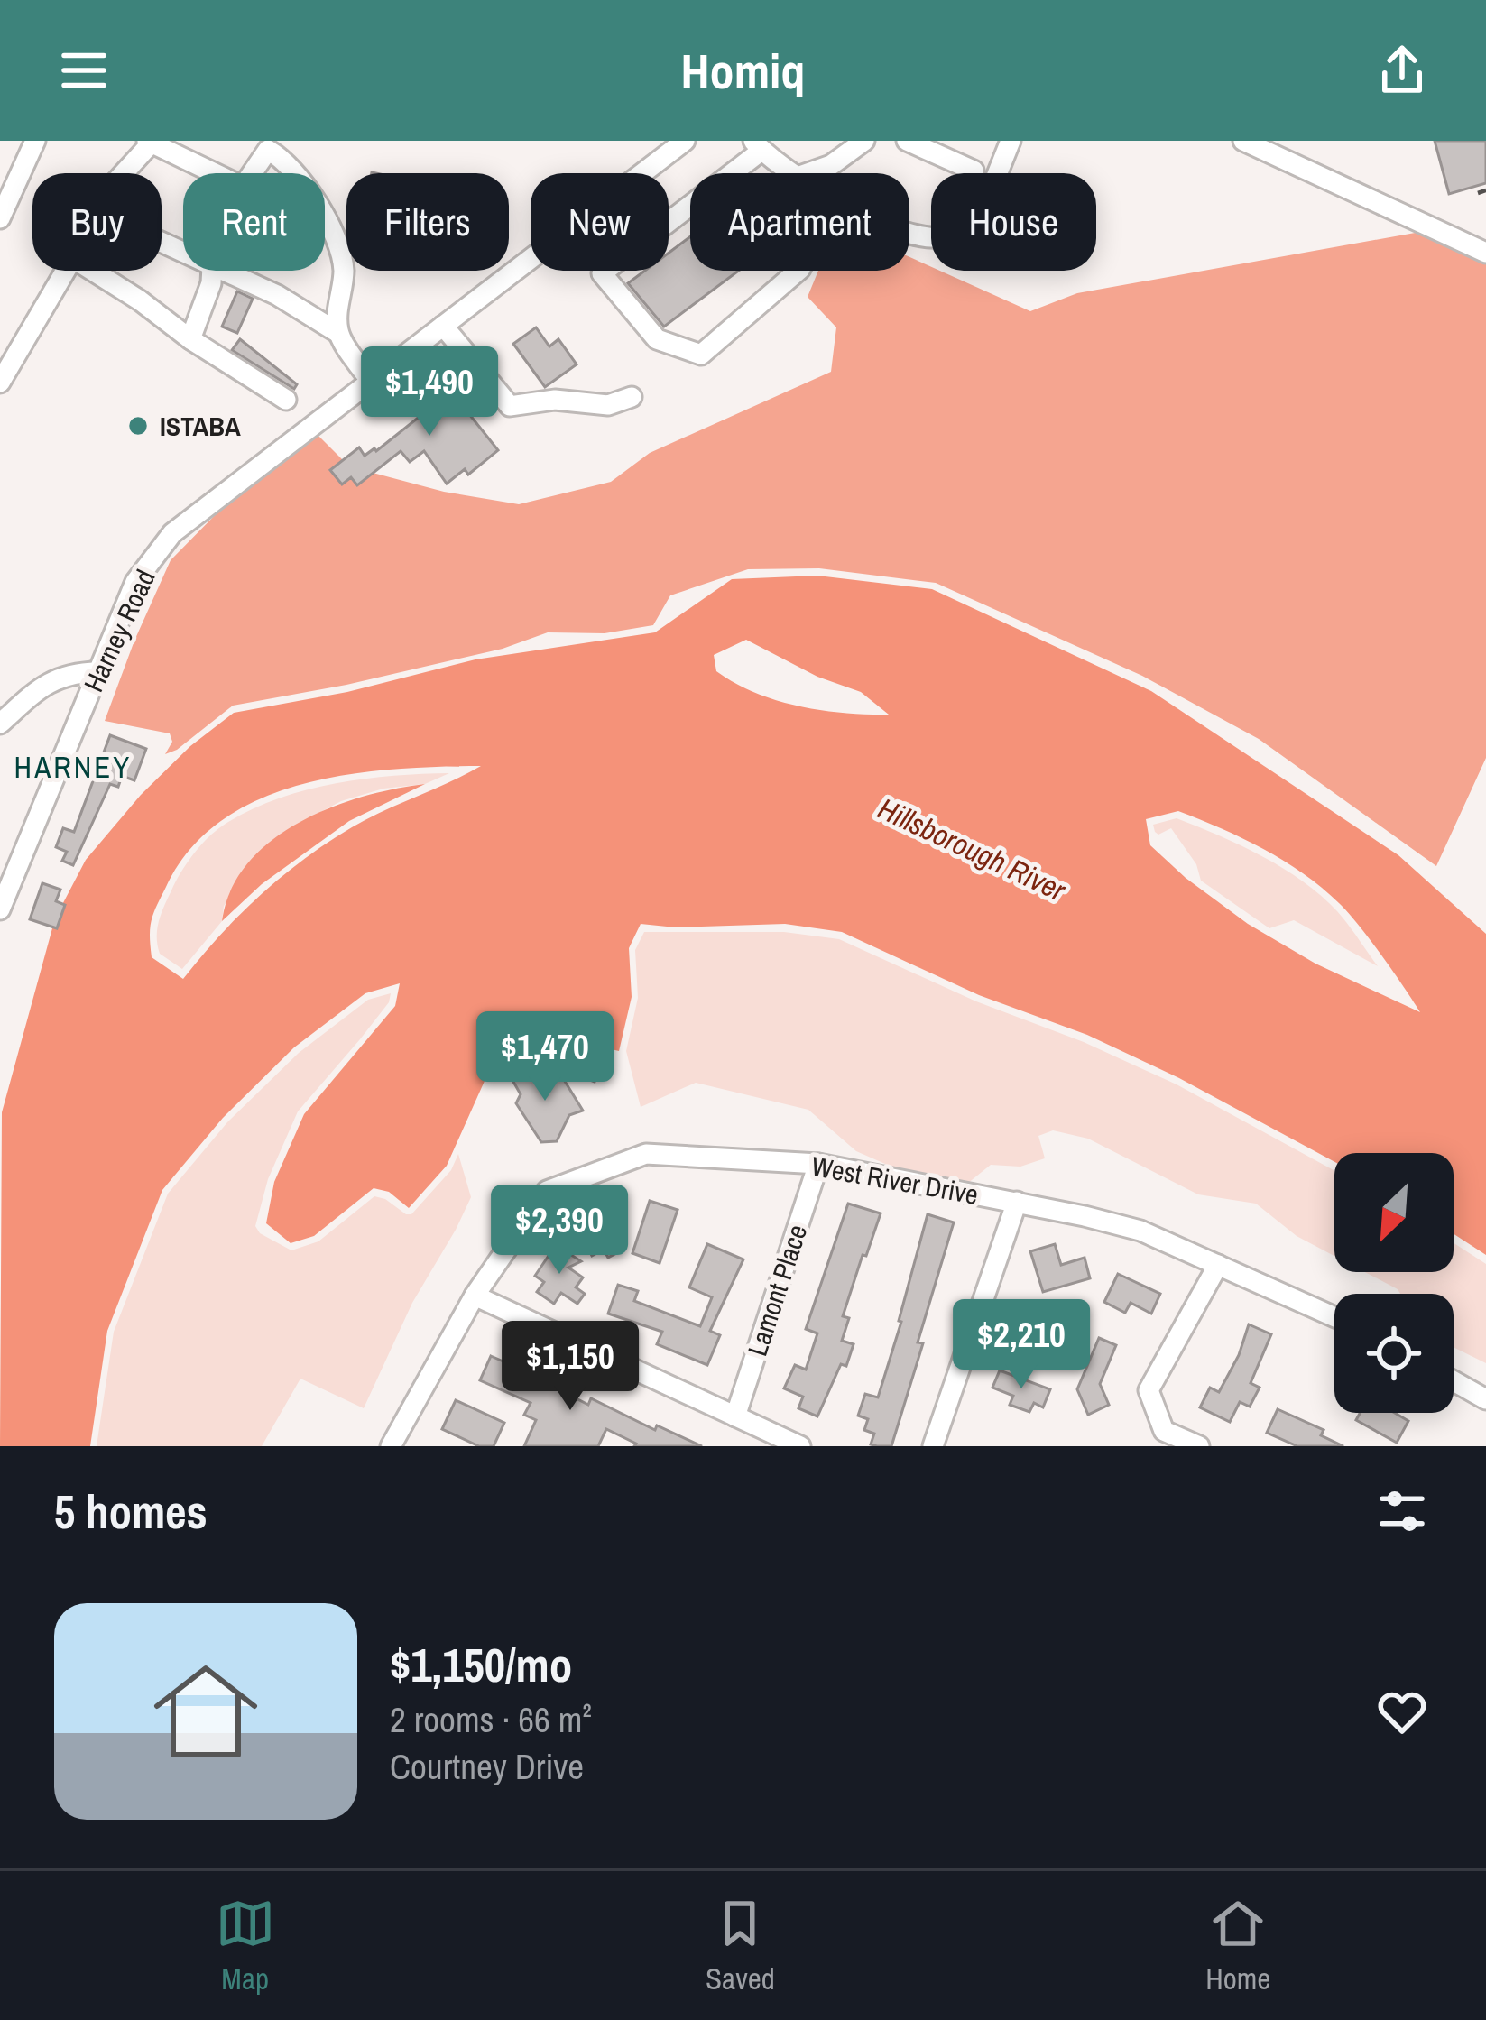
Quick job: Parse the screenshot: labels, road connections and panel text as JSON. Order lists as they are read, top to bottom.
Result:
{
  "streets": {
    "street": ["Harney Road", "West River Drive", "Lamont Place"]
  },
  "crossings": [
    ["West River Drive", "Lamont Place"]
  ],
  "districts": ["HARNEY"],
  "water": ["Hillsborough River"],
  "places": ["ISTABA"],
  "north": "bottom left",
  "page": {
    "header": "Homiq",
    "chip": [
      "Buy",
      "Rent",
      "Filters",
      "New",
      "Apartment",
      "House"
    ],
    "price": [
      "$1,490",
      "$1,470",
      "$2,390",
      "$2,210",
      "$1,150"
    ],
    "heading": "5 homes",
    "list": [
      {
        "name": "$1,150/mo",
        "note": "2 rooms · 66 m² · Courtney Drive"
      }
    ],
    "tabs": ["Map", "Saved", "Home"]
  }
}
